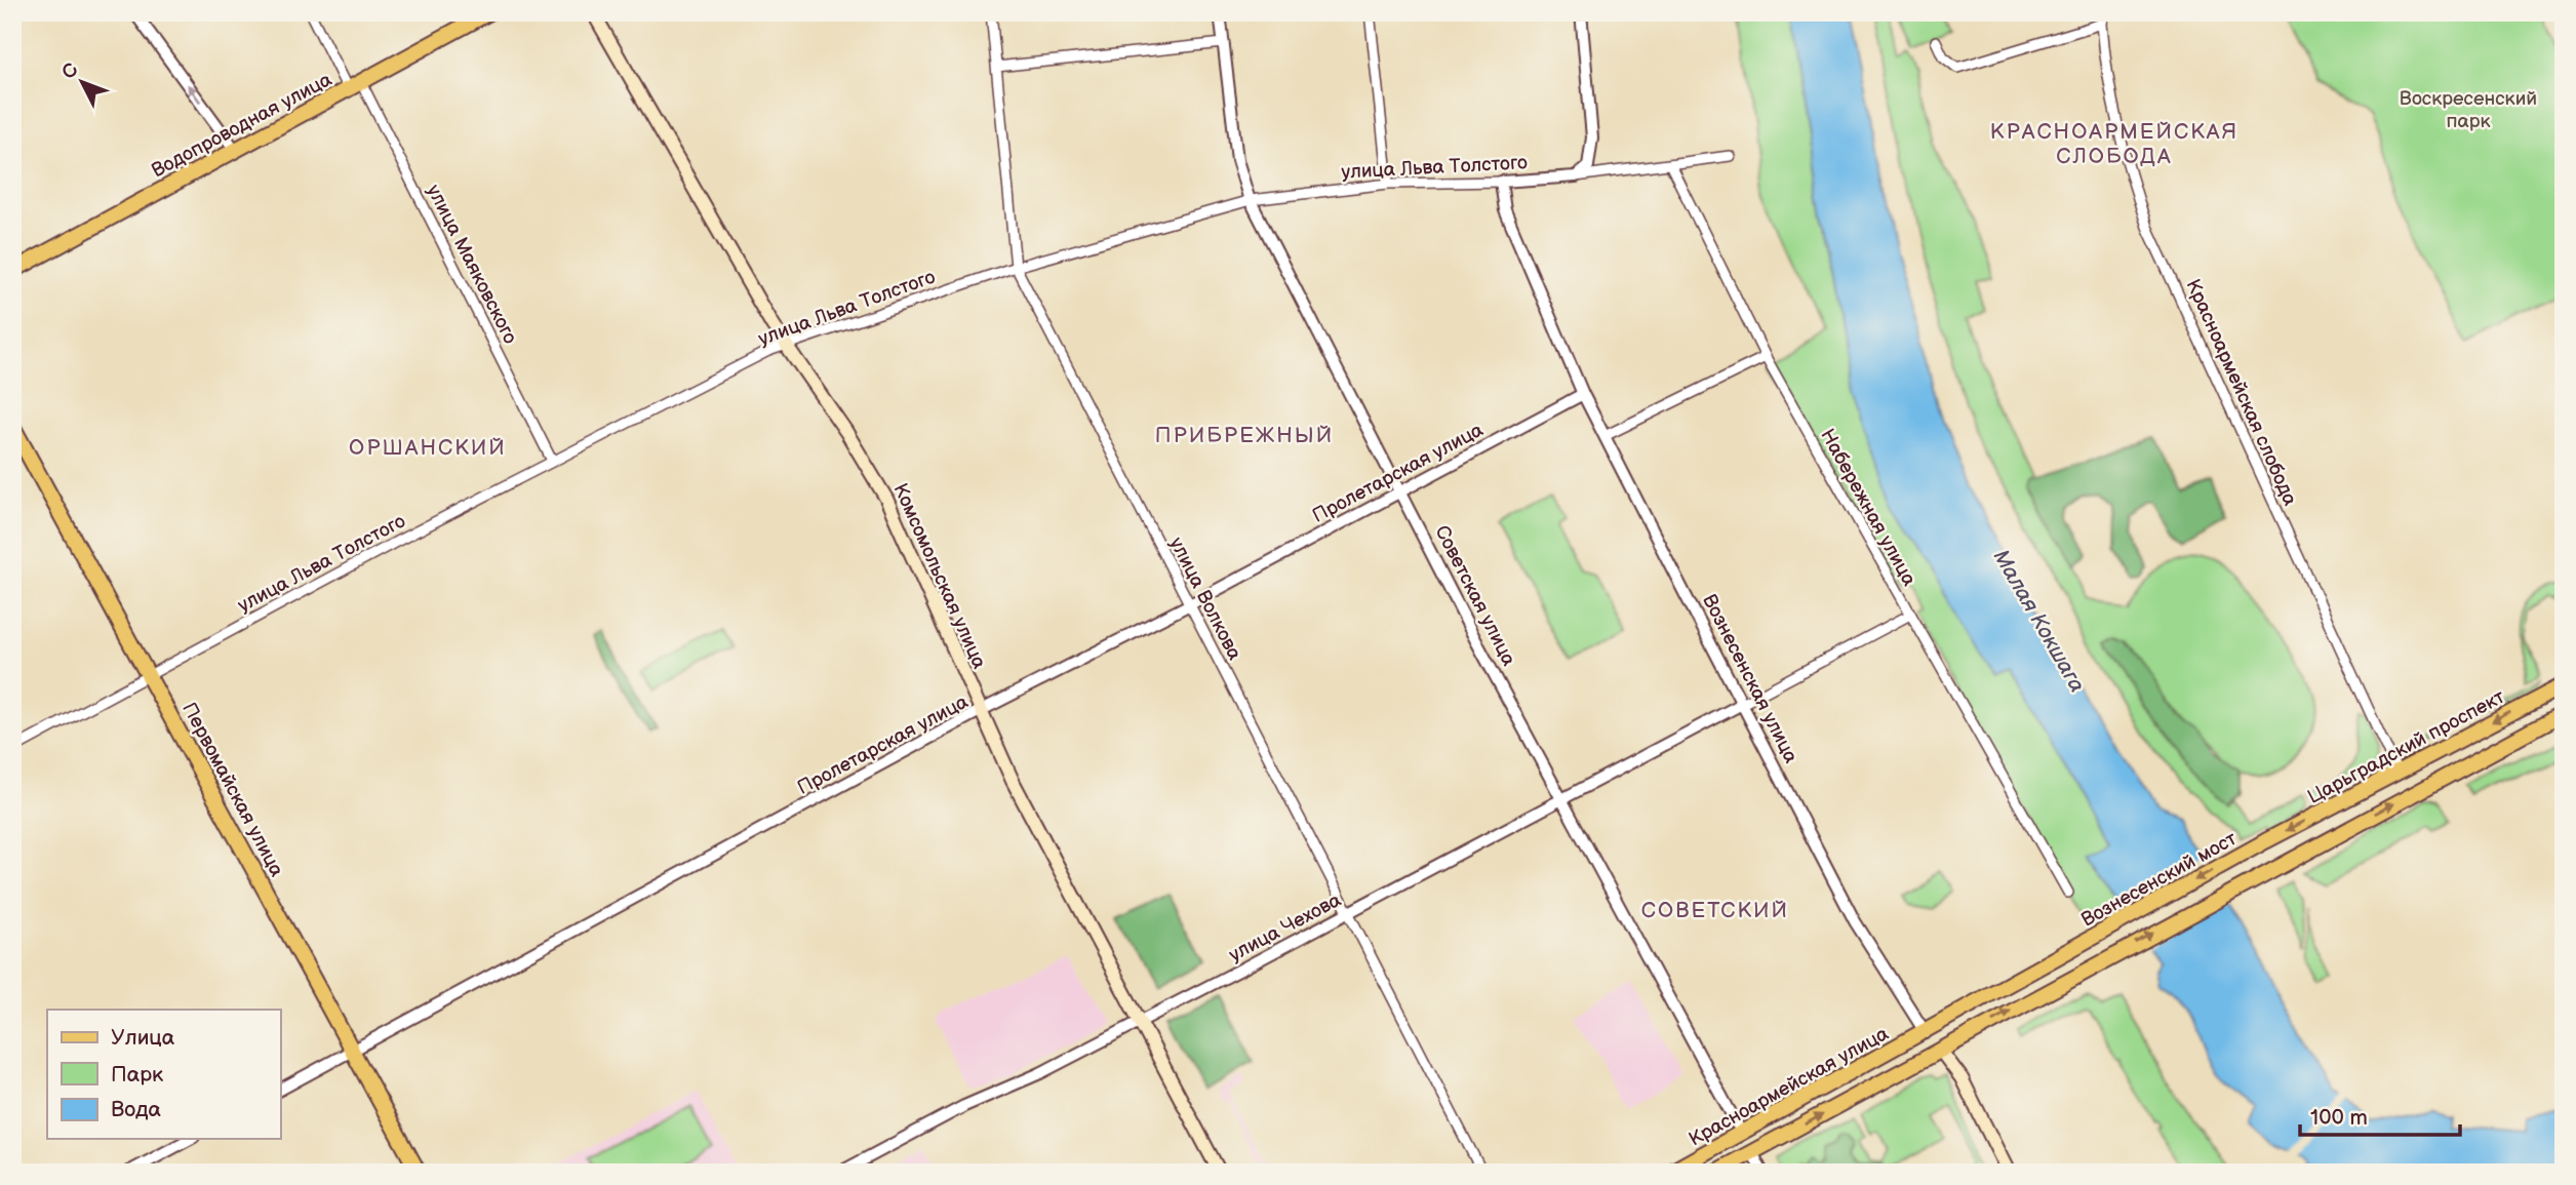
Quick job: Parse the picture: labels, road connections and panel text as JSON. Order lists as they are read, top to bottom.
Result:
{
  "streets": {
    "main road": [
      "Водопроводная улица",
      "Комсомольская улица",
      "Советская улица",
      "Вознесенская улица",
      "Царьградский проспект",
      "Первомайская улица",
      "Вознесенский мост",
      "Красноармейская улица"
    ],
    "street": [
      "улица Льва Толстого",
      "улица Маяковского",
      "Красноармейская слобода",
      "Пролетарская улица",
      "Набережная улица",
      "улица Волкова",
      "улица Чехова"
    ]
  },
  "crossings": [
    ["Водопроводная улица", "улица Маяковского"],
    ["улица Льва Толстого", "улица Маяковского"],
    ["улица Льва Толстого", "Набережная улица"],
    ["улица Льва Толстого", "Комсомольская улица"],
    ["улица Льва Толстого", "Советская улица"],
    ["улица Льва Толстого", "улица Волкова"],
    ["улица Льва Толстого", "Вознесенская улица"],
    ["улица Льва Толстого", "Первомайская улица"],
    ["Красноармейская слобода", "Царьградский проспект"],
    ["Пролетарская улица", "Комсомольская улица"],
    ["Пролетарская улица", "Советская улица"],
    ["Пролетарская улица", "улица Волкова"],
    ["Пролетарская улица", "Вознесенская улица"],
    ["Пролетарская улица", "Первомайская улица"],
    ["Комсомольская улица", "улица Чехова"],
    ["Советская улица", "улица Чехова"],
    ["Советская улица", "Красноармейская улица"],
    ["улица Волкова", "улица Чехова"],
    ["Вознесенская улица", "Вознесенский мост"],
    ["Вознесенская улица", "улица Чехова"],
    ["Вознесенская улица", "Красноармейская улица"],
    ["Царьградский проспект", "Вознесенский мост"],
    ["Вознесенский мост", "Красноармейская улица"]
  ],
  "districts": [
    "КРАСНОАРМЕЙСКАЯ СЛОБОДА",
    "ПРИБРЕЖНЫЙ",
    "ОРШАНСКИЙ",
    "СОВЕТСКИЙ"
  ],
  "water": ["Малая Кокшага"],
  "parks": ["Воскресенский парк"],
  "legend": ["Улица", "Парк", "Вода"],
  "scale_bar": "100 m",
  "north": "top left"
}
